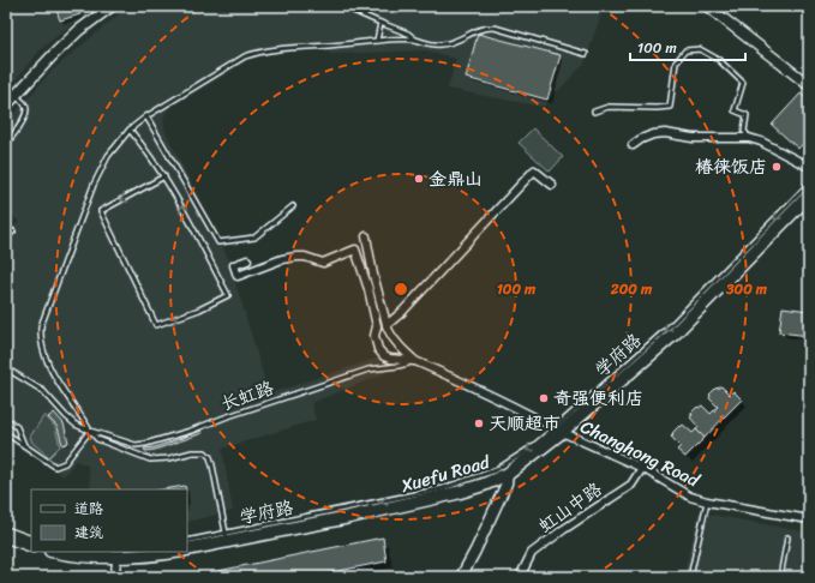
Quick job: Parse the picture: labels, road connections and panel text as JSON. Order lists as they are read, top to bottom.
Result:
{
  "streets": {
    "main road": ["Xuefu Road"],
    "street": ["Changhong Road", "虹山中路"],
    "lane": ["学府路", "长虹路"]
  },
  "crossings": [
    ["学府路", "Changhong Road"],
    ["学府路", "Xuefu Road"],
    ["长虹路", "Changhong Road"],
    ["Changhong Road", "Xuefu Road"],
    ["Changhong Road", "虹山中路"]
  ],
  "one_way": ["学府路"],
  "places": [
    "椿徕饭店",
    "金鼎山",
    "奇强便利店",
    "天顺超市"
  ],
  "legend": ["道路", "建筑"],
  "scale_bar": "100 m",
  "rings": ["100 m", "200 m", "300 m"]
}
